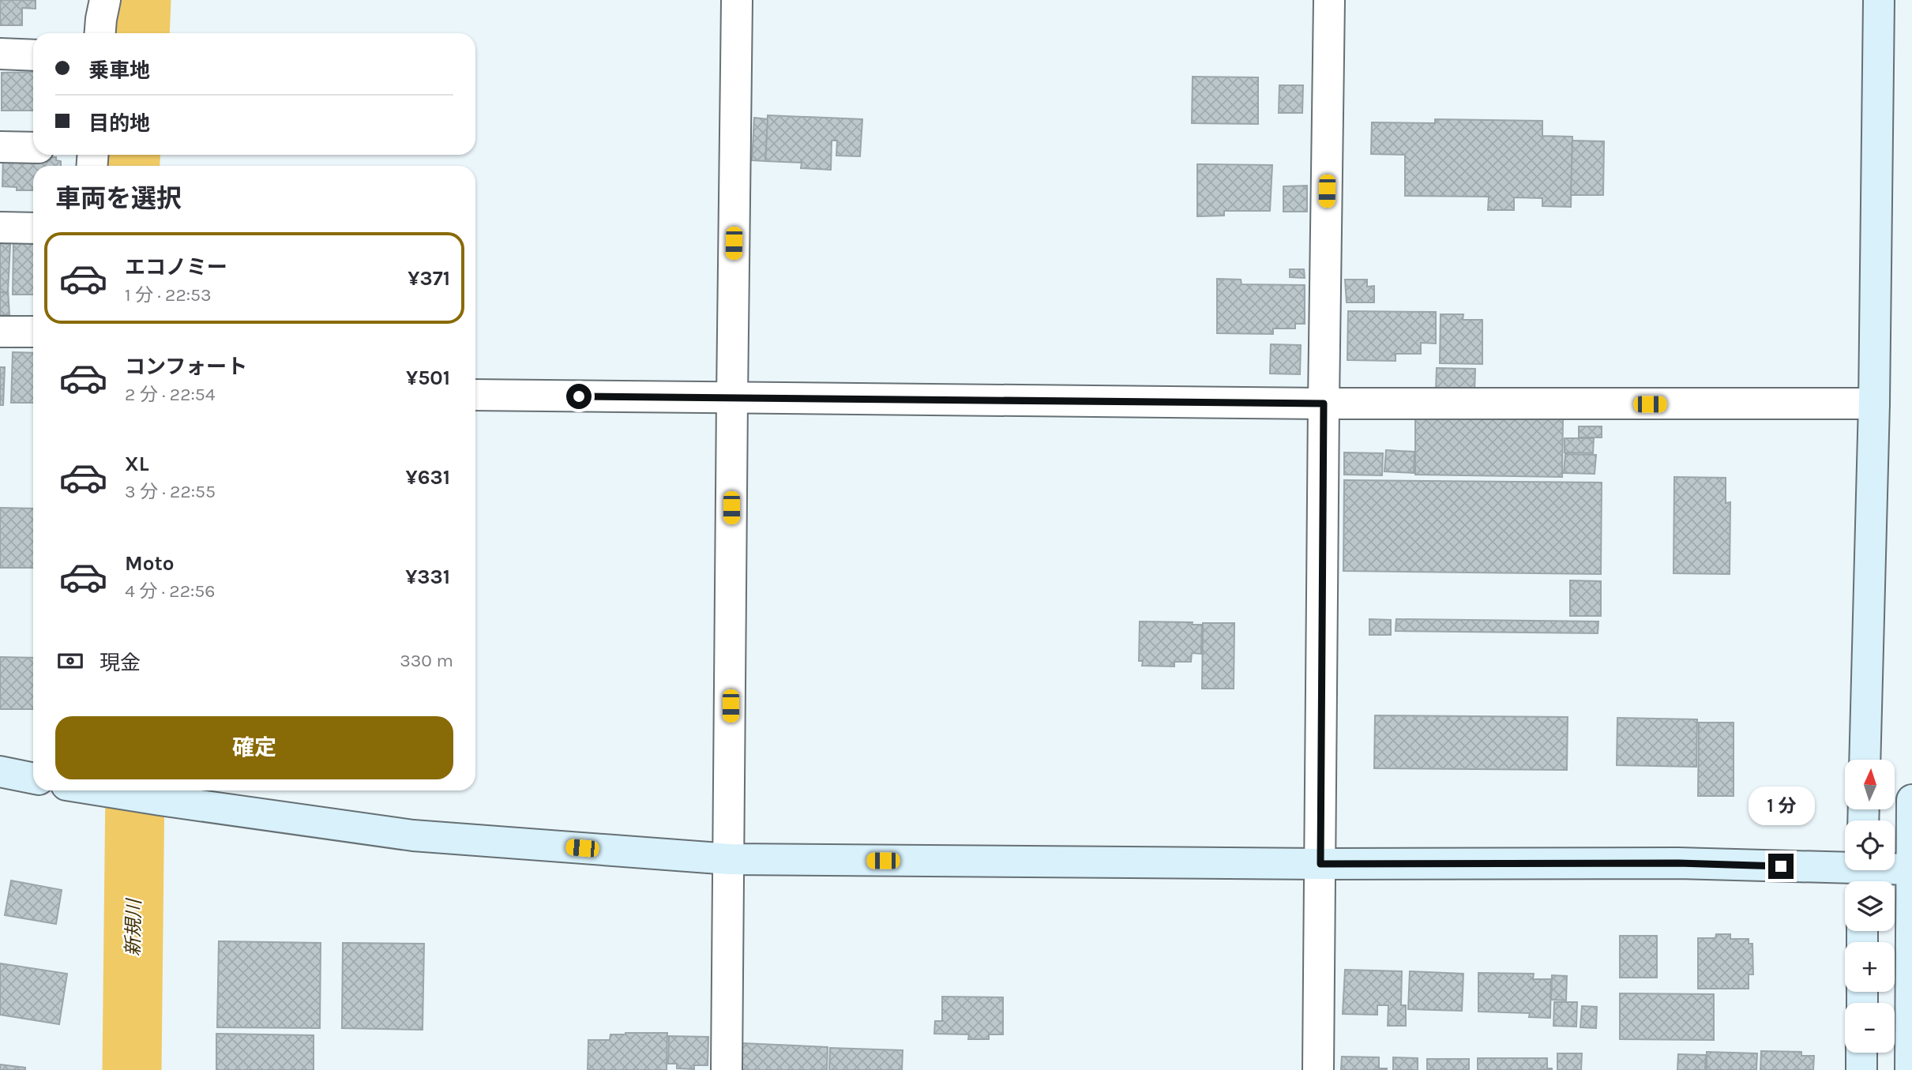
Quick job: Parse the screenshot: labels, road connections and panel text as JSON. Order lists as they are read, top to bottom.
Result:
{
  "water": ["新規川"],
  "north": "top",
  "page": {
    "banner": ["乗車地", "目的地"],
    "heading": "車両を選択",
    "list": [
      {
        "name": "エコノミー",
        "note": "1 分 · 22:53",
        "value": "¥371"
      },
      {
        "name": "コンフォート",
        "note": "2 分 · 22:54",
        "value": "¥501"
      },
      {
        "name": "XL",
        "note": "3 分 · 22:55",
        "value": "¥631"
      },
      {
        "name": "Moto",
        "note": "4 分 · 22:56",
        "value": "¥331"
      }
    ],
    "pay": ["現金", "330 m"],
    "buttons": "確定",
    "map_buttons": ["+", "−"],
    "bubble": "1 分"
  }
}
